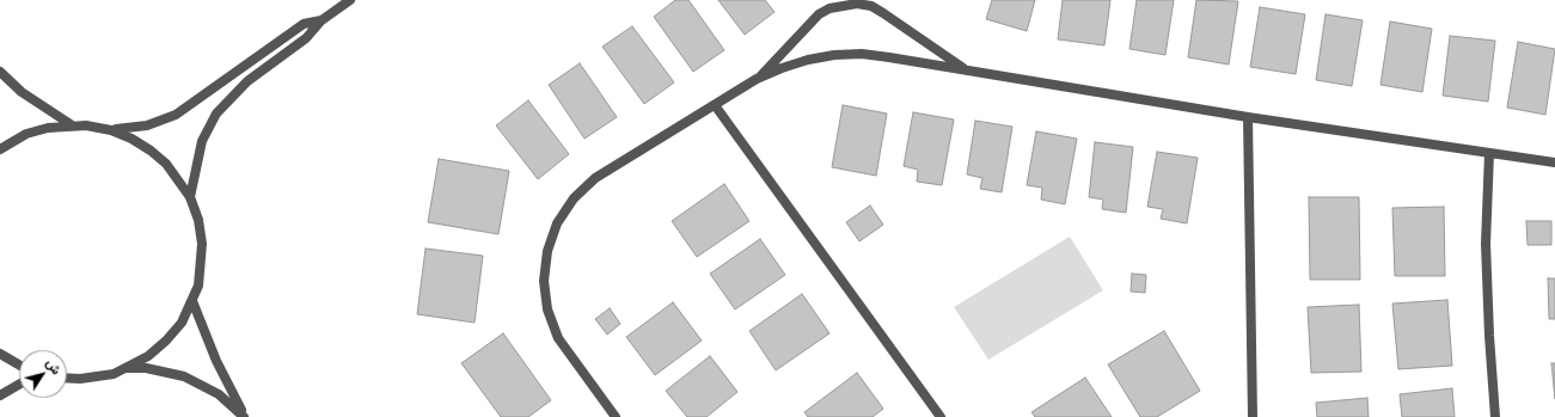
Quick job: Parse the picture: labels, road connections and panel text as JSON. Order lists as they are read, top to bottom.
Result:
{
  "north": "top right"
}
